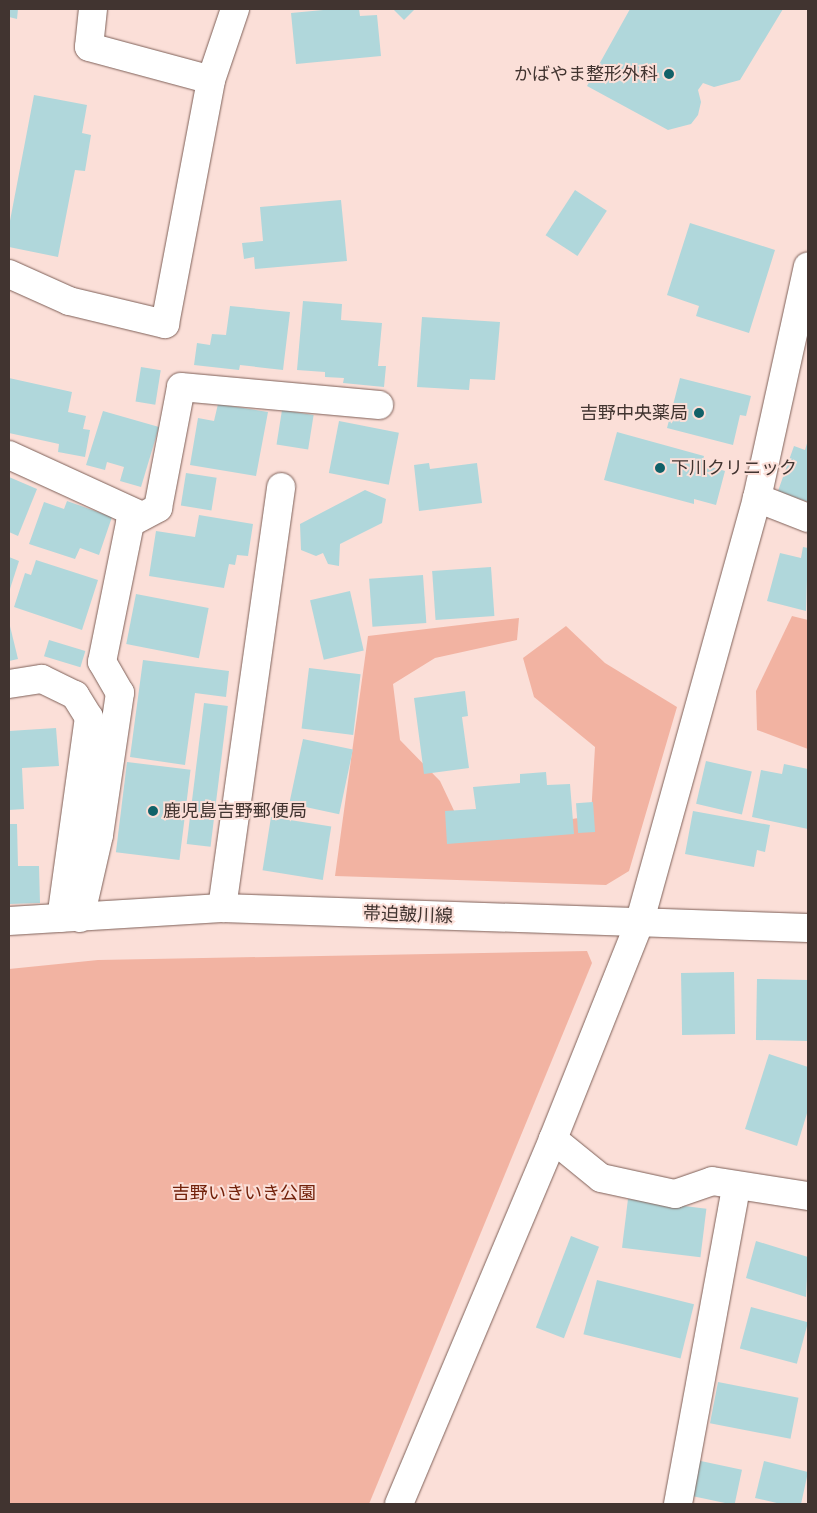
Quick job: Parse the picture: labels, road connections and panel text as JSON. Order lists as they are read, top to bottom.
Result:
{
  "streets": {
    "street": ["帯迫皷川線"]
  },
  "parks": ["吉野いきいき公園"],
  "places": [
    "かばやま整形外科",
    "吉野中央薬局",
    "下川クリニック",
    "鹿児島吉野郵便局"
  ]
}
